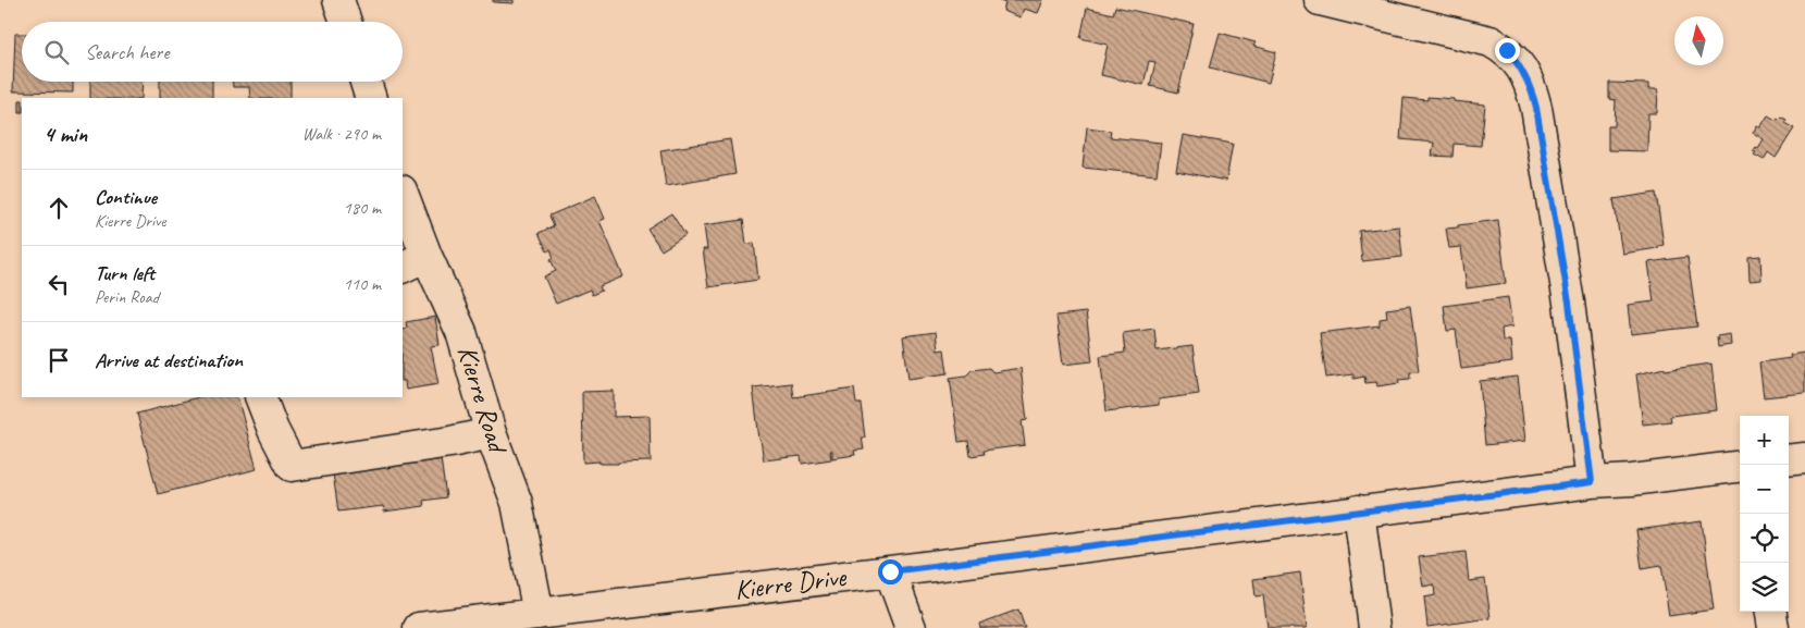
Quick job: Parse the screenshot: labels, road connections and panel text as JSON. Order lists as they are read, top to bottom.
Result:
{
  "streets": {
    "street": ["Kierre Road", "Kierre Drive"]
  },
  "crossings": [
    ["Kierre Road", "Kierre Drive"]
  ],
  "north": "top",
  "page": {
    "search": "Search here",
    "heading": ["4 min", "Walk · 290 m"],
    "list": [
      ["Continue", "Kierre Drive", "180 m"],
      ["Turn left", "Perin Road", "110 m"],
      "Arrive at destination"
    ],
    "map_buttons": ["+", "−"]
  }
}
